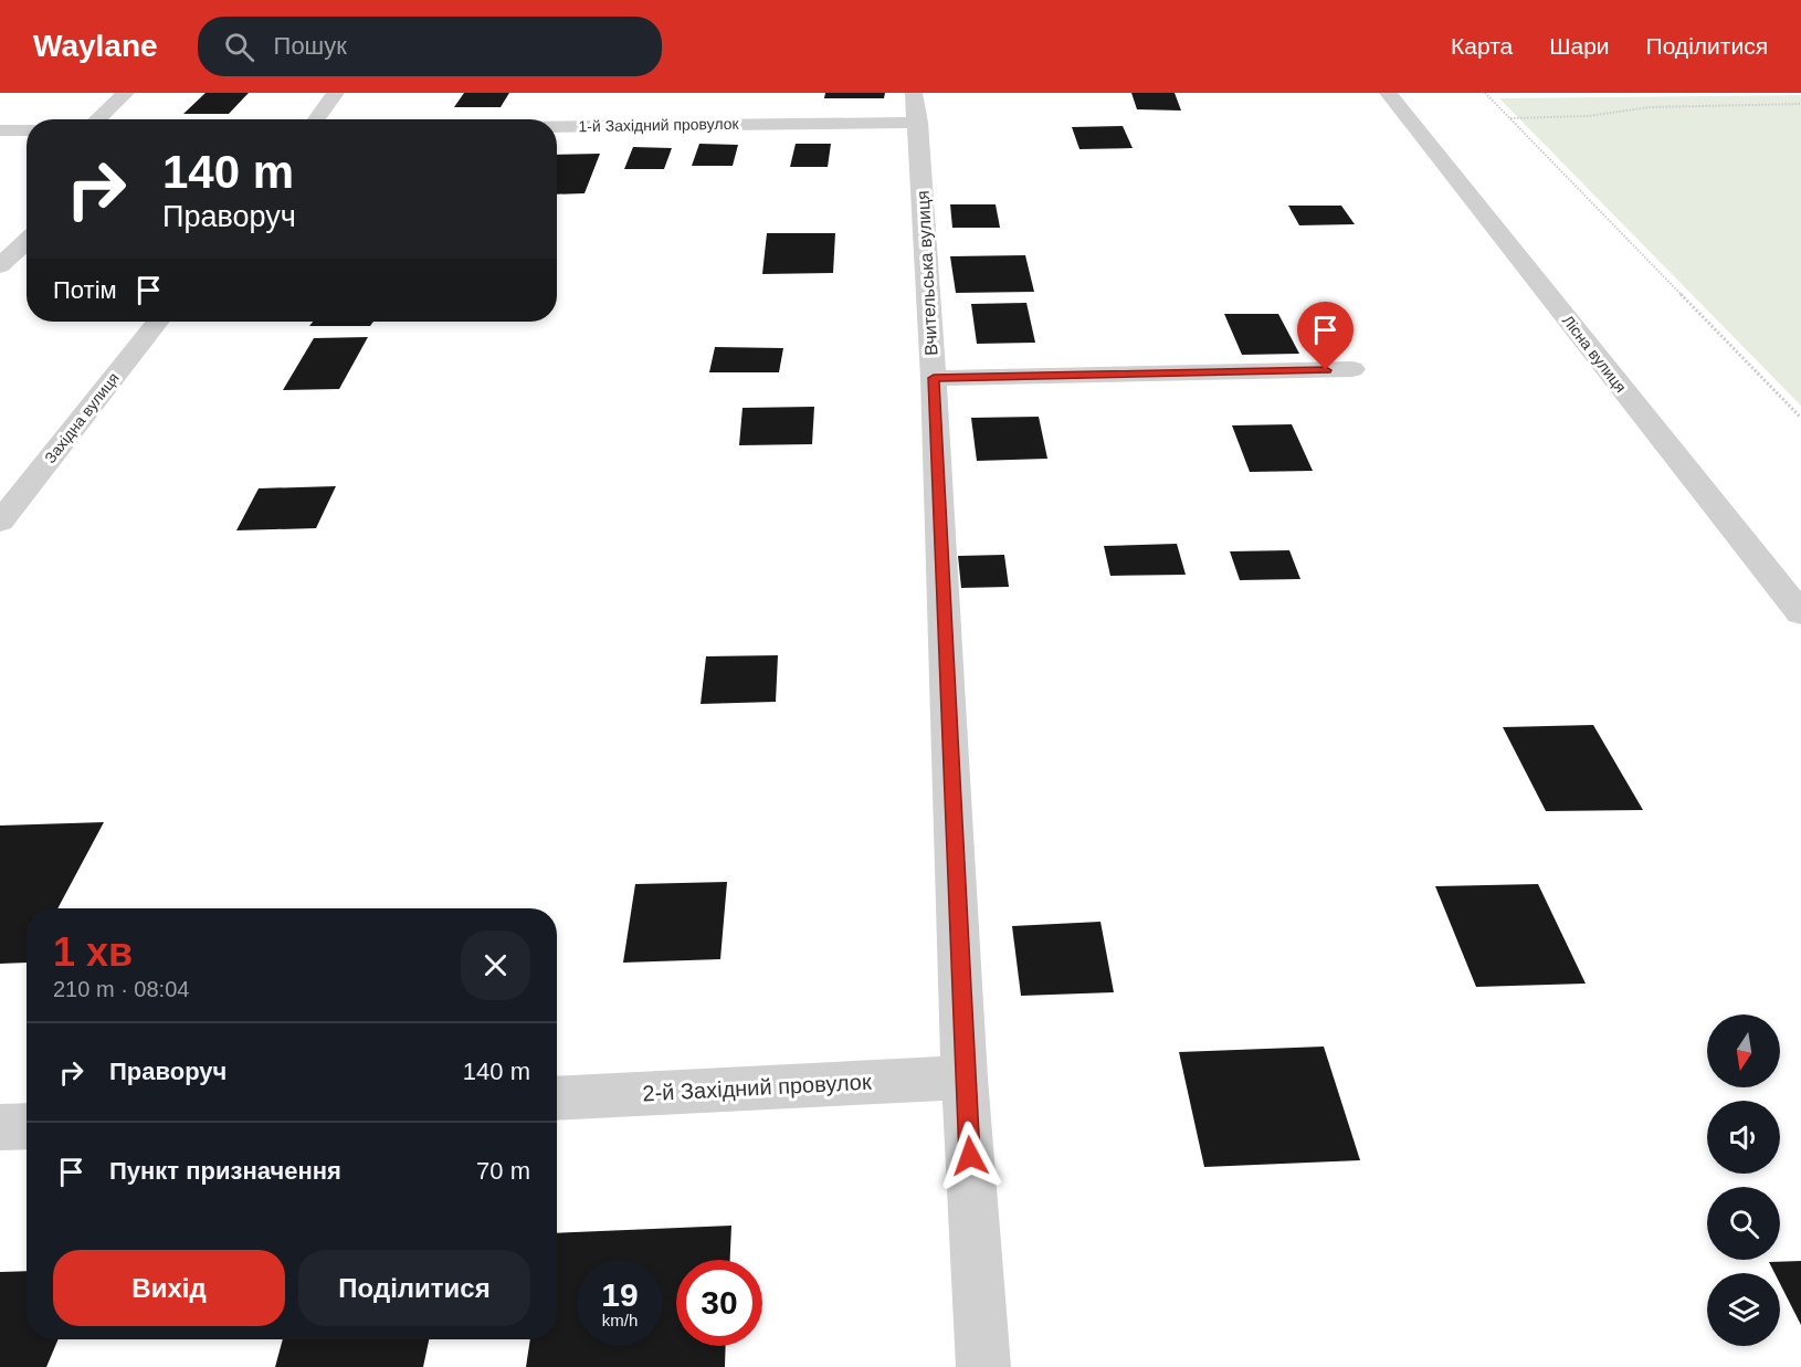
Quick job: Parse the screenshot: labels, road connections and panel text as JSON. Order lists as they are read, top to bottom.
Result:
{
  "streets": {
    "street": [
      "1-й Західний провулок",
      "Вчительська вулиця",
      "Лісна вулиця",
      "Західна вулиця",
      "2-й Західний провулок"
    ]
  },
  "crossings": [
    ["1-й Західний провулок", "Вчительська вулиця"],
    ["Вчительська вулиця", "2-й Західний провулок"]
  ],
  "north": "bottom",
  "page": {
    "header": "Waylane",
    "search": "Пошук",
    "nav": ["Карта", "Шари", "Поділитися"],
    "turn": ["140 m", "Праворуч"],
    "then": "Потім",
    "heading": ["1 хв", "210 m · 08:04"],
    "list": [
      {
        "name": "Праворуч",
        "value": "140 m"
      },
      {
        "name": "Пункт призначення",
        "value": "70 m"
      }
    ],
    "buttons": ["Вихід", "Поділитися"],
    "speed": "19 km/h",
    "limit": "30"
  }
}
